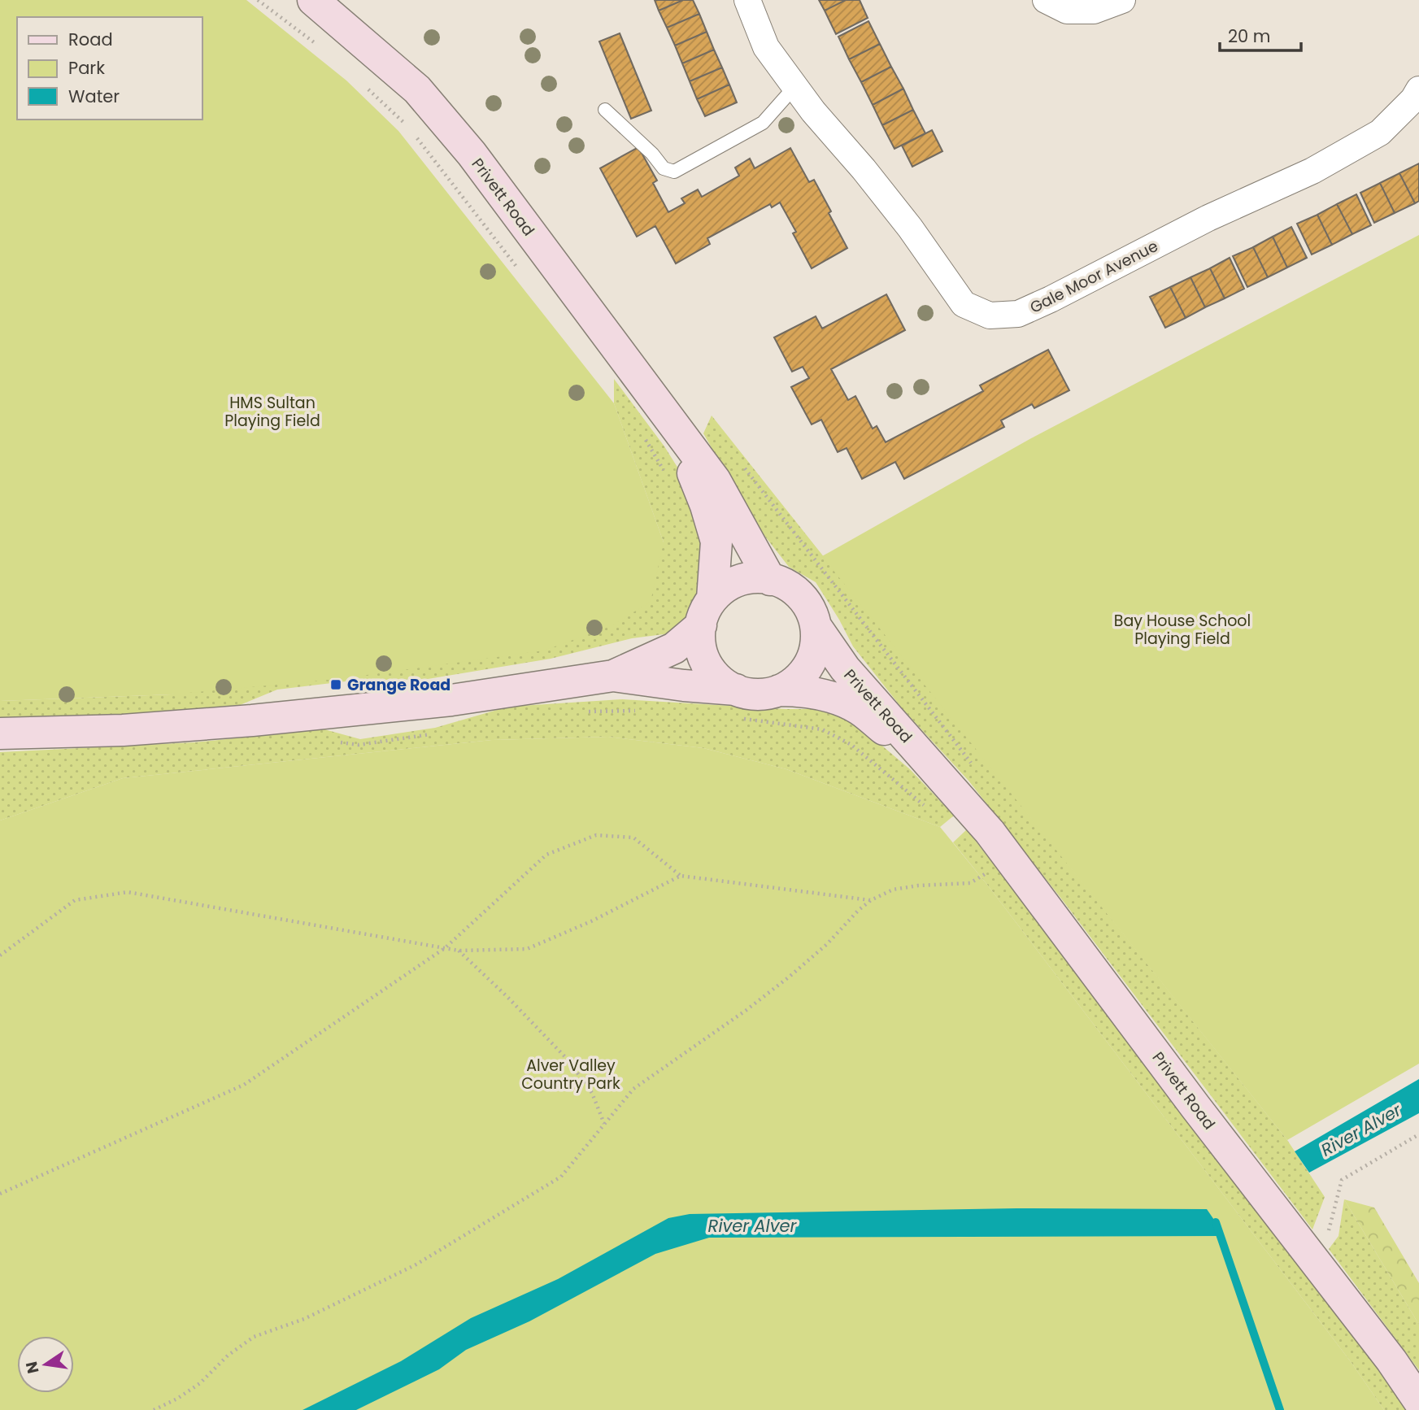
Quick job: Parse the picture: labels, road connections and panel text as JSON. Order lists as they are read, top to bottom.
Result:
{
  "streets": {
    "main road": ["Privett Road"],
    "street": ["Gale Moor Avenue"]
  },
  "water": ["River Alver"],
  "parks": ["HMS Sultan Playing Field", "Bay House School Playing Field", "Alver Valley Country Park"],
  "places": {
    "transit": ["Grange Road"]
  },
  "legend": ["Road", "Park", "Water"],
  "scale_bar": "20 m",
  "north": "left"
}
